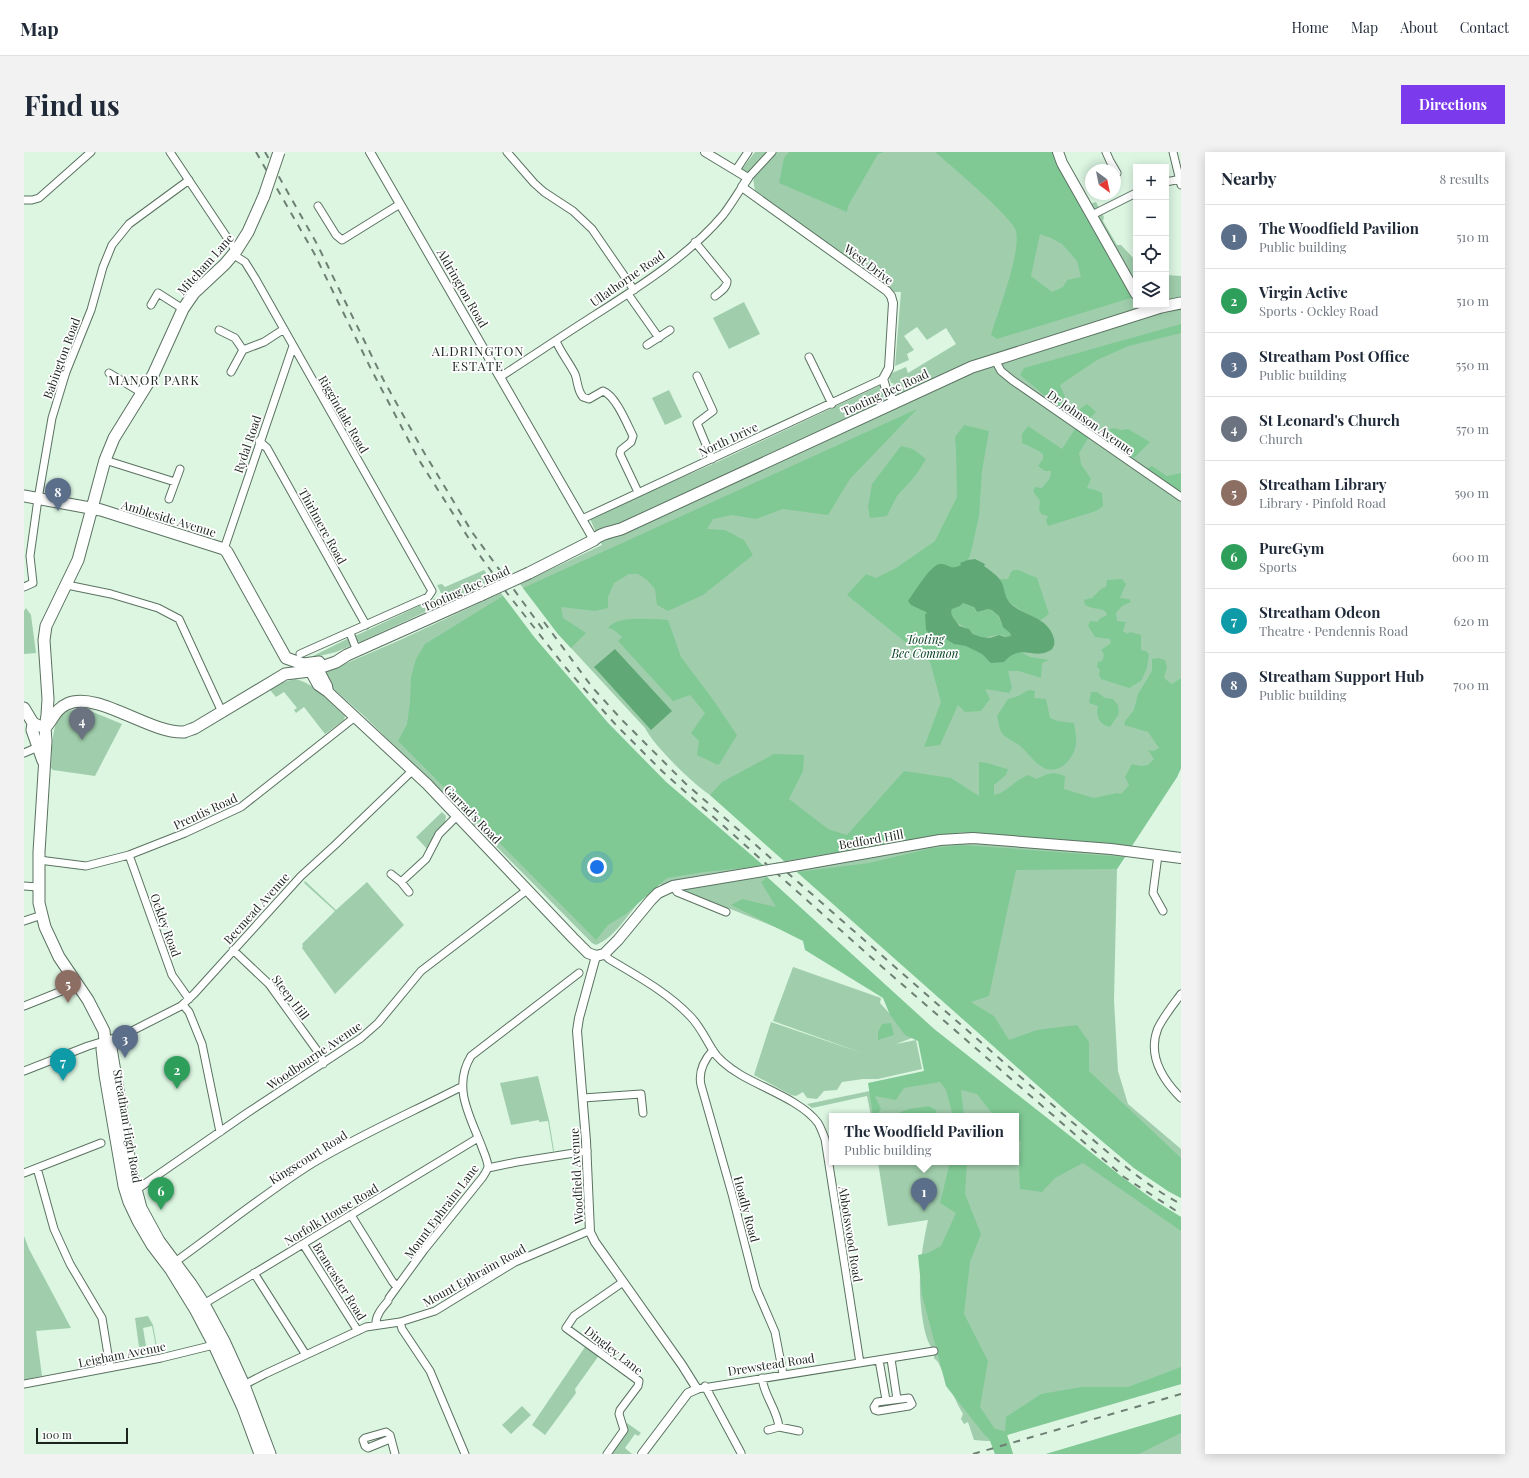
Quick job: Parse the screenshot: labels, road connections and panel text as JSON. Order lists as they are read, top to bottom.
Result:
{
  "streets": {
    "main road": [
      "Mitcham Lane",
      "Tooting Bec Road",
      "Ambleside Avenue",
      "Garrad's Road",
      "Bedford Hill",
      "Streatham High Road"
    ],
    "street": [
      "West Drive",
      "Ullathorne Road",
      "Aldrington Road",
      "Babington Road",
      "Riggindale Road",
      "Dr Johnson Avenue",
      "North Drive",
      "Rydal Road",
      "Thirlmere Road",
      "Prentis Road",
      "Becmead Avenue",
      "Ockley Road",
      "Steep Hill",
      "Woodbourne Avenue",
      "Kingscourt Road",
      "Woodfield Avenue",
      "Hoadly Road",
      "Mount Ephraim Lane",
      "Norfolk House Road",
      "Abbotswood Road",
      "Mount Ephraim Road",
      "Brancaster Road",
      "Dingley Lane",
      "Leigham Avenue",
      "Drewstead Road"
    ]
  },
  "crossings": [
    ["Mitcham Lane", "Riggindale Road"],
    ["Mitcham Lane", "Ambleside Avenue"],
    ["Mitcham Lane", "Streatham High Road"],
    ["West Drive", "Ullathorne Road"],
    ["West Drive", "North Drive"],
    ["Ullathorne Road", "Aldrington Road"],
    ["Aldrington Road", "Tooting Bec Road"],
    ["Aldrington Road", "North Drive"],
    ["Babington Road", "Riggindale Road"],
    ["Babington Road", "Ambleside Avenue"],
    ["Tooting Bec Road", "Dr Johnson Avenue"],
    ["Tooting Bec Road", "Garrad's Road"],
    ["Riggindale Road", "Rydal Road"],
    ["Riggindale Road", "Thirlmere Road"],
    ["Rydal Road", "Ambleside Avenue"],
    ["Rydal Road", "Thirlmere Road"],
    ["Prentis Road", "Garrad's Road"],
    ["Prentis Road", "Ockley Road"],
    ["Prentis Road", "Streatham High Road"],
    ["Garrad's Road", "Bedford Hill"],
    ["Garrad's Road", "Becmead Avenue"],
    ["Garrad's Road", "Woodbourne Avenue"],
    ["Garrad's Road", "Woodfield Avenue"],
    ["Garrad's Road", "Abbotswood Road"],
    ["Bedford Hill", "Woodfield Avenue"],
    ["Bedford Hill", "Abbotswood Road"],
    ["Becmead Avenue", "Ockley Road"],
    ["Becmead Avenue", "Steep Hill"],
    ["Becmead Avenue", "Streatham High Road"],
    ["Steep Hill", "Woodbourne Avenue"],
    ["Woodbourne Avenue", "Streatham High Road"],
    ["Streatham High Road", "Kingscourt Road"],
    ["Streatham High Road", "Norfolk House Road"],
    ["Streatham High Road", "Mount Ephraim Road"],
    ["Streatham High Road", "Leigham Avenue"],
    ["Kingscourt Road", "Mount Ephraim Lane"],
    ["Woodfield Avenue", "Abbotswood Road"],
    ["Woodfield Avenue", "Mount Ephraim Road"],
    ["Woodfield Avenue", "Dingley Lane"],
    ["Woodfield Avenue", "Drewstead Road"],
    ["Hoadly Road", "Abbotswood Road"],
    ["Hoadly Road", "Drewstead Road"],
    ["Mount Ephraim Lane", "Norfolk House Road"],
    ["Mount Ephraim Lane", "Mount Ephraim Road"],
    ["Norfolk House Road", "Brancaster Road"],
    ["Abbotswood Road", "Drewstead Road"],
    ["Mount Ephraim Road", "Brancaster Road"]
  ],
  "districts": ["ALDRINGTON ESTATE", "MANOR PARK"],
  "parks": ["Tooting Bec Common"],
  "scale_bar": "100 m",
  "north": "bottom right",
  "page": {
    "header": "Map",
    "nav": [
      "Home",
      "Map",
      "About",
      "Contact"
    ],
    "buttons": "Directions",
    "title": "Find us",
    "heading": ["Nearby", "8 results"],
    "map_buttons": ["+", "−"],
    "list": [
      {
        "mark": "1",
        "name": "The Woodfield Pavilion",
        "note": "Public building",
        "value": "510 m"
      },
      {
        "mark": "2",
        "name": "Virgin Active",
        "note": "Sports · Ockley Road",
        "value": "510 m"
      },
      {
        "mark": "3",
        "name": "Streatham Post Office",
        "note": "Public building",
        "value": "550 m"
      },
      {
        "mark": "4",
        "name": "St Leonard's Church",
        "note": "Church",
        "value": "570 m"
      },
      {
        "mark": "5",
        "name": "Streatham Library",
        "note": "Library · Pinfold Road",
        "value": "590 m"
      },
      {
        "mark": "6",
        "name": "PureGym",
        "note": "Sports",
        "value": "600 m"
      },
      {
        "mark": "7",
        "name": "Streatham Odeon",
        "note": "Theatre · Pendennis Road",
        "value": "620 m"
      },
      {
        "mark": "8",
        "name": "Streatham Support Hub",
        "note": "Public building",
        "value": "700 m"
      }
    ],
    "pins": [
      "8",
      "4",
      "5",
      "3",
      "7",
      "2",
      "6",
      "1"
    ],
    "popup": ["The Woodfield Pavilion", "Public building"],
    "scale": "100 m"
  }
}
